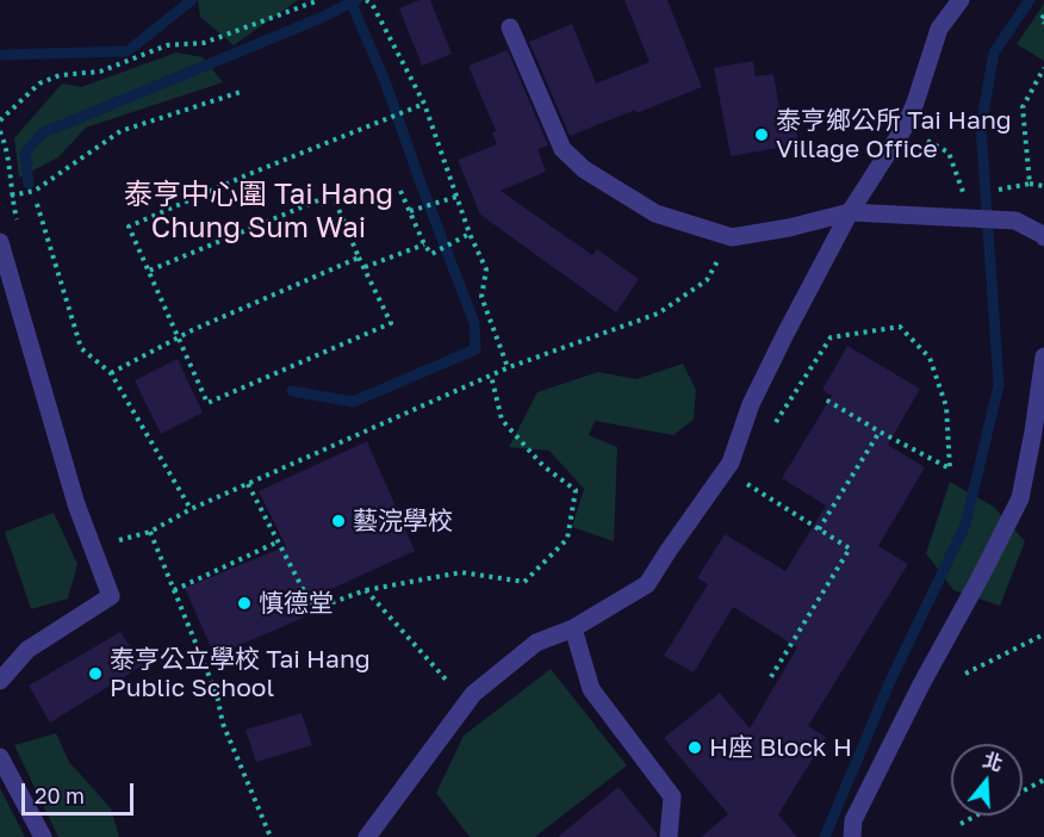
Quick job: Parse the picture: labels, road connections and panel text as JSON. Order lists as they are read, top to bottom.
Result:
{
  "districts": ["泰亨中心圍 Tai Hang Chung Sum Wai"],
  "places": [
    "泰亨鄉公所 Tai Hang Village Office",
    "藝浣學校",
    "慎德堂",
    "泰亨公立學校 Tai Hang Public School",
    "H座 Block H"
  ],
  "scale_bar": "20 m",
  "north": "top"
}
